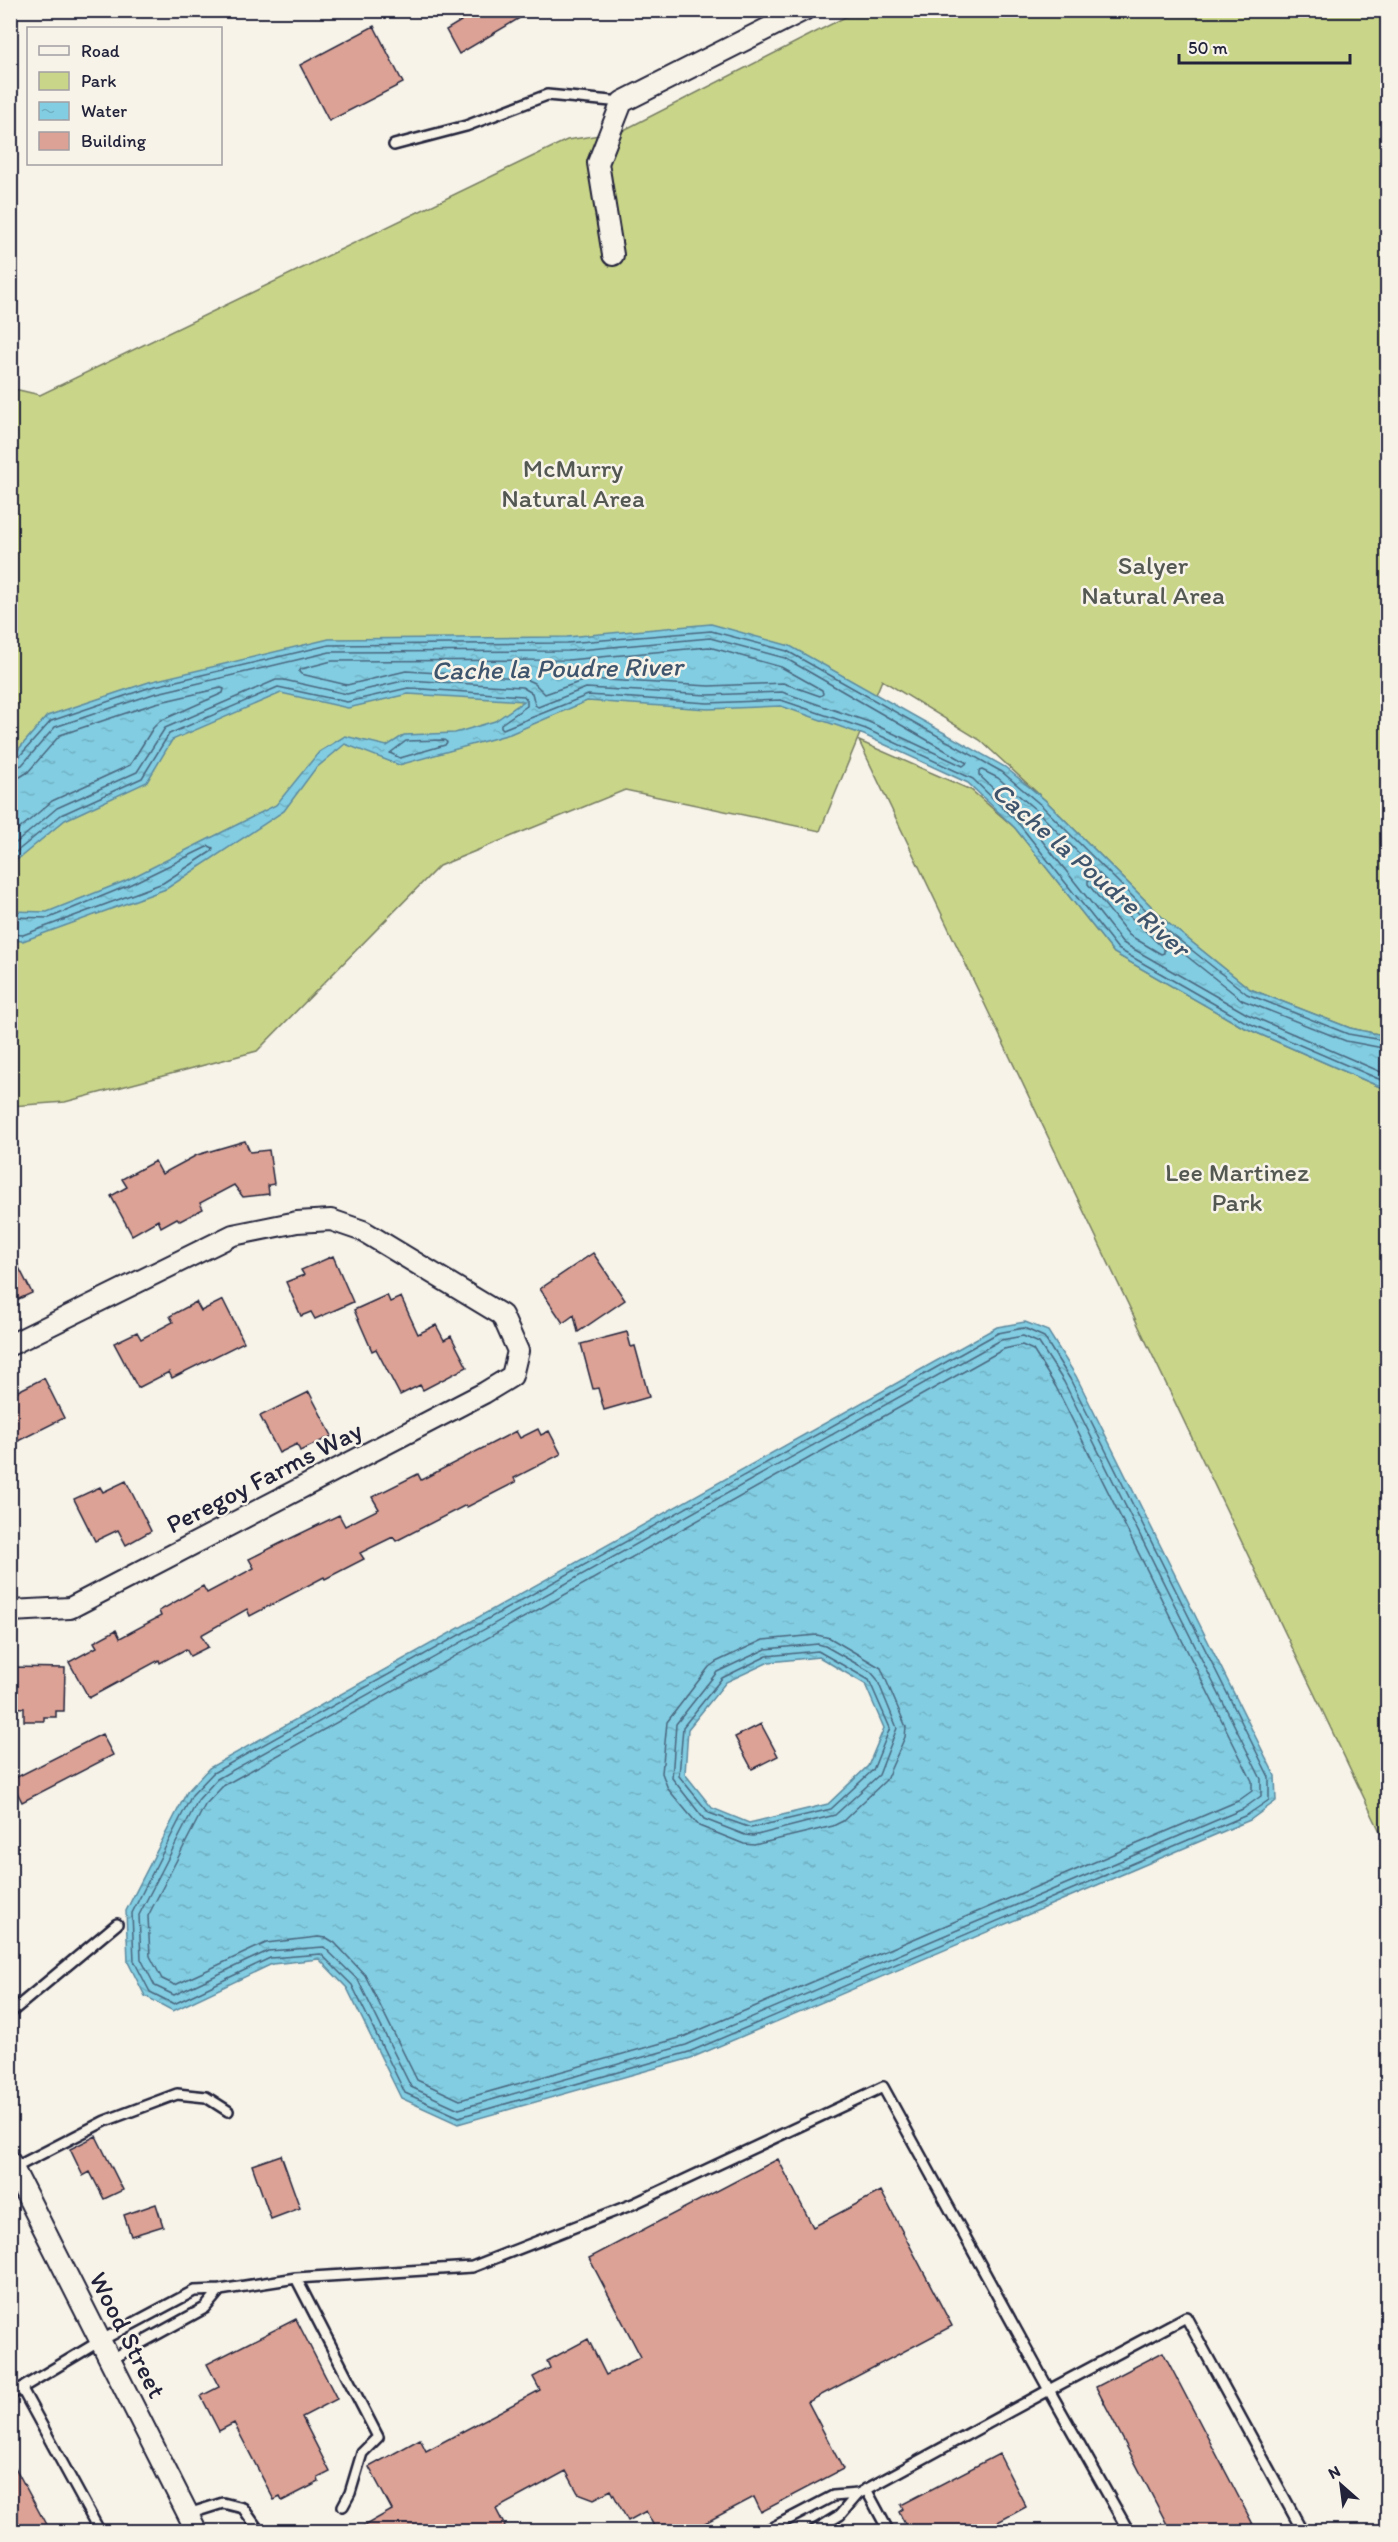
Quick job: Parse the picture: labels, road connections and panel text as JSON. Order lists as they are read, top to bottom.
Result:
{
  "streets": {
    "street": ["Peregoy Farms Way", "Wood Street"]
  },
  "water": ["Cache la Poudre River"],
  "parks": ["McMurry Natural Area", "Salyer Natural Area", "Lee Martinez Park"],
  "legend": [
    "Road",
    "Park",
    "Water",
    "Building"
  ],
  "scale_bar": "50 m",
  "north": "top left"
}
